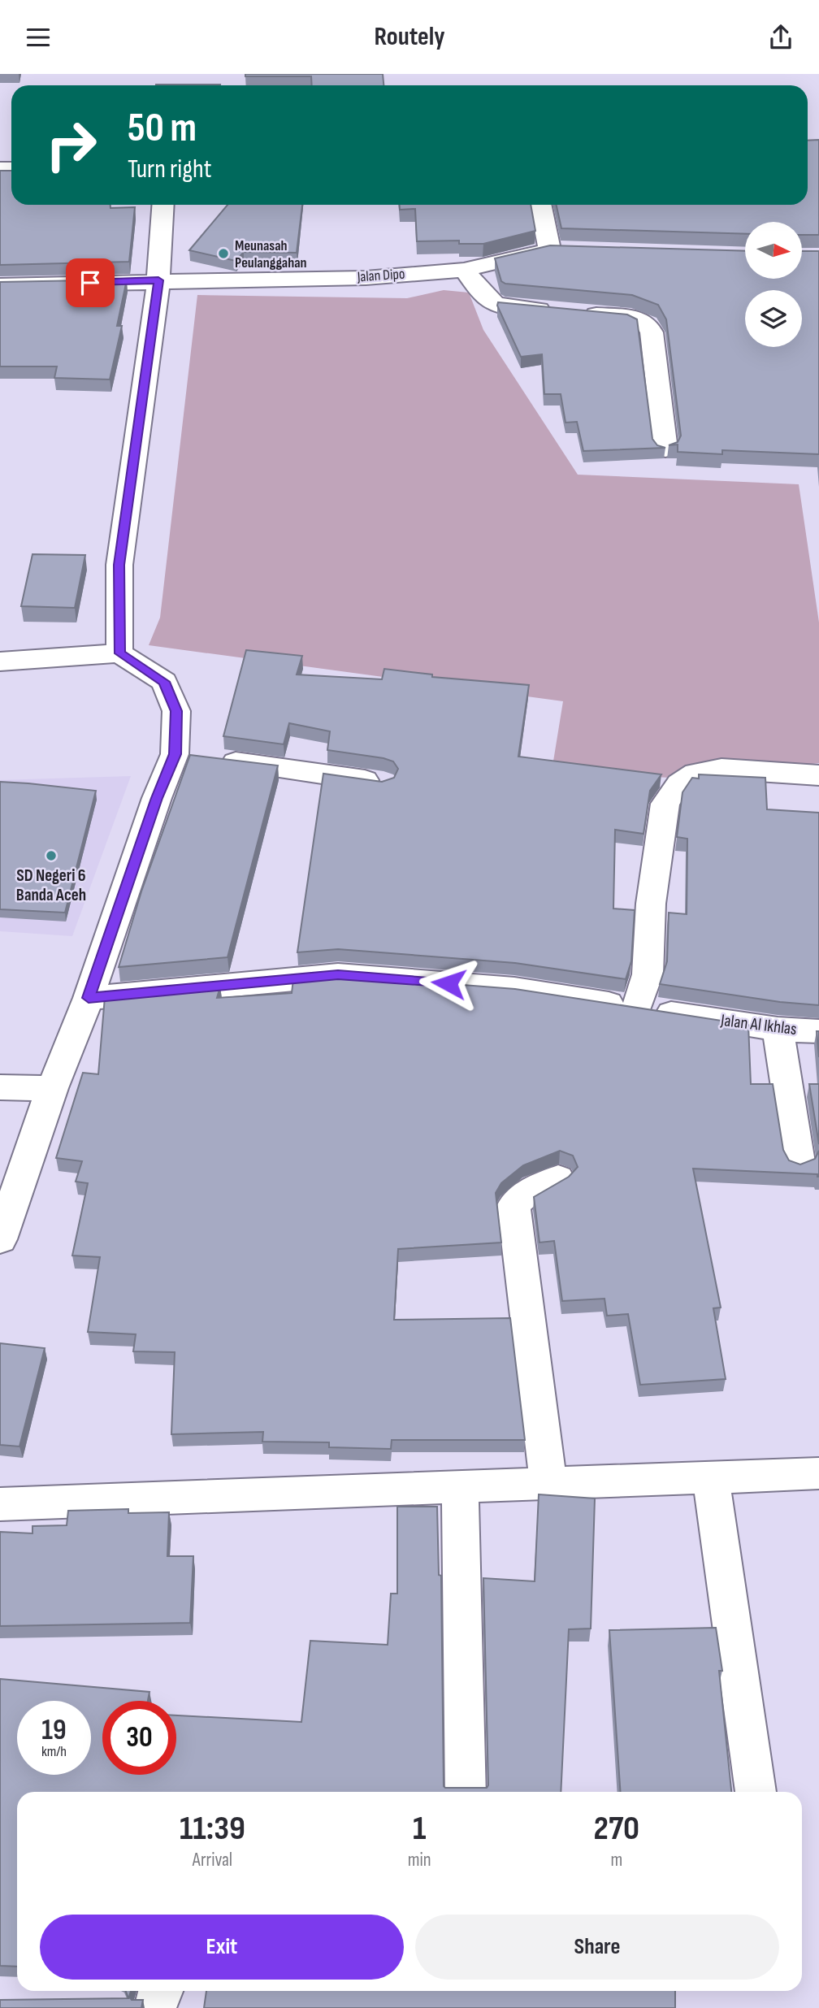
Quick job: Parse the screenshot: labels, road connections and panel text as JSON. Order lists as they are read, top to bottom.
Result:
{
  "streets": {
    "street": ["Jalan Dipo", "Jalan Al Ikhlas"]
  },
  "places": ["Meunasah Peulanggahan", "SD Negeri 6 Banda Aceh"],
  "north": "right",
  "page": {
    "header": "Routely",
    "turn": ["50 m", "Turn right"],
    "speed": "19 km/h",
    "limit": "30",
    "eta": [
      "11:39",
      "Arrival",
      "1",
      "min",
      "270",
      "m"
    ],
    "buttons": ["Exit", "Share"]
  }
}
